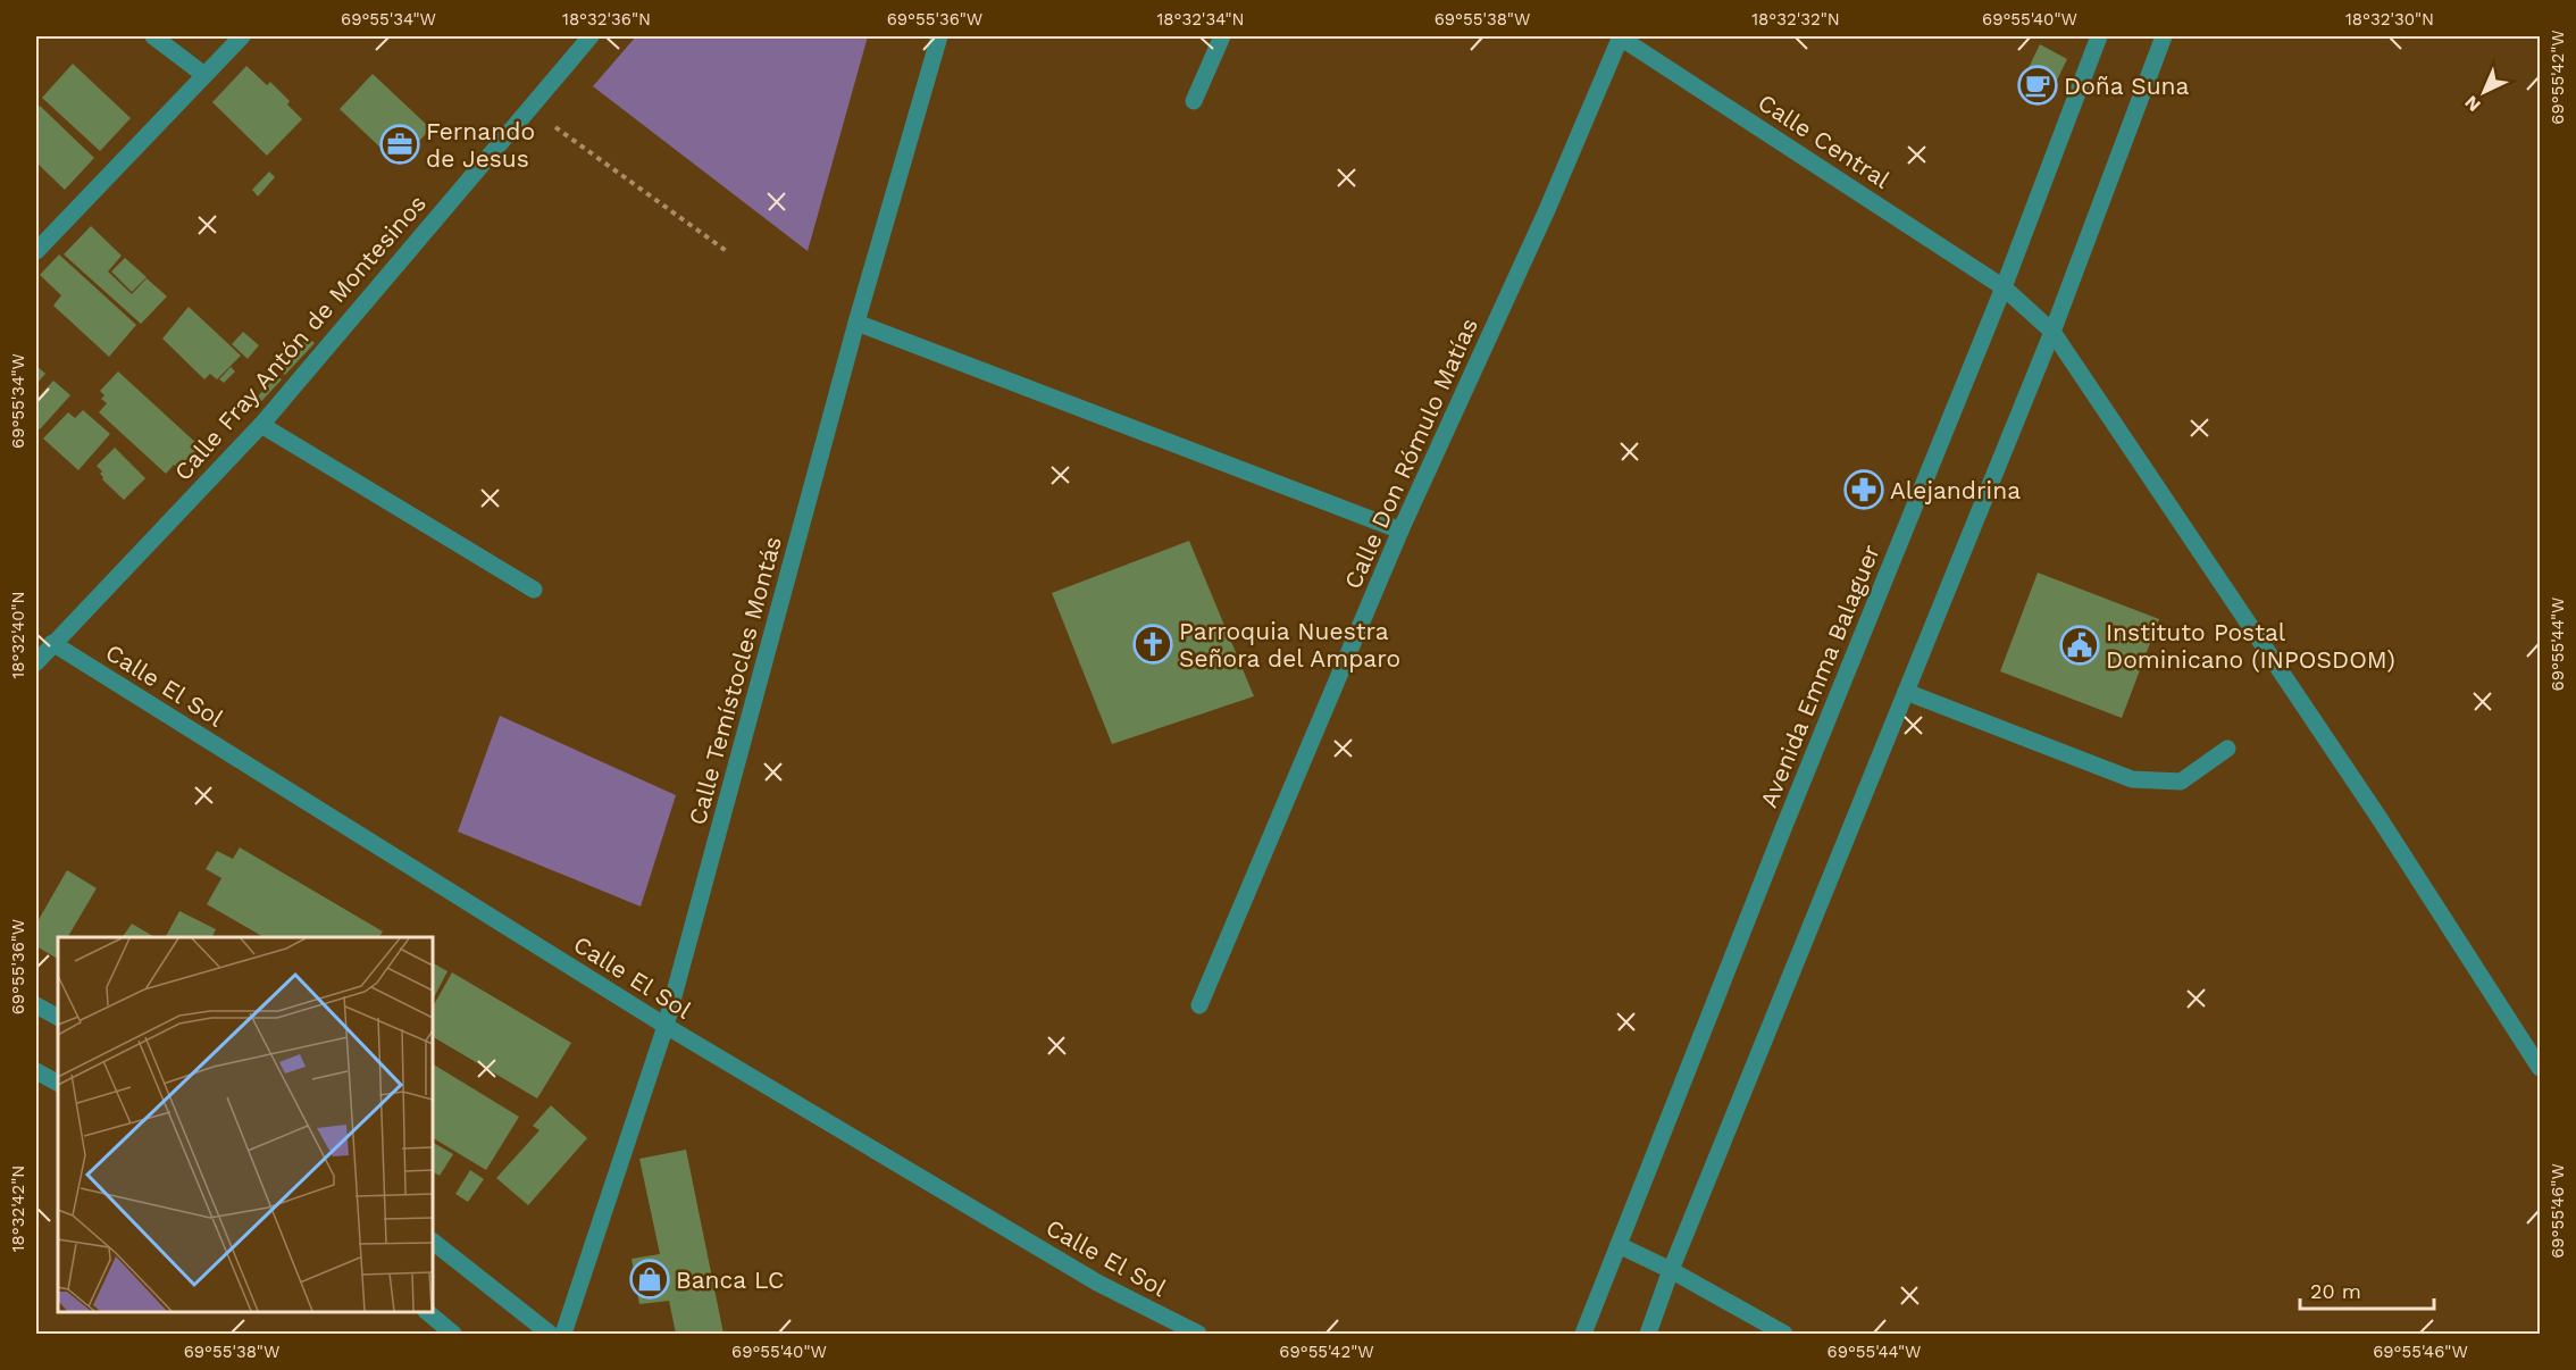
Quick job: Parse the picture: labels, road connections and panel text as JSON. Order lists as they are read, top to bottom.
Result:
{
  "streets": {
    "street": [
      "Calle Central",
      "Calle Fray Antón de Montesinos",
      "Calle Don Rómulo Matías",
      "Avenida Emma Balaguer",
      "Calle Temístocles Montás",
      "Calle El Sol"
    ]
  },
  "crossings": [
    ["Calle Central", "Calle Don Rómulo Matías"],
    ["Calle Central", "Avenida Emma Balaguer"],
    ["Calle Fray Antón de Montesinos", "Calle El Sol"],
    ["Calle Temístocles Montás", "Calle El Sol"]
  ],
  "places": {
    "cafe": ["Doña Suna"],
    "office": ["Fernando de Jesus"],
    "pharmacy": ["Alejandrina"],
    "church": ["Parroquia Nuestra Señora del Amparo"],
    "public building": ["Instituto Postal Dominicano (INPOSDOM)"],
    "shop": ["Banca LC"]
  },
  "scale_bar": "20 m",
  "north": "bottom left",
  "coordinates": [
    "69°55'34\"W",
    "18°32'36\"N",
    "69°55'36\"W",
    "18°32'34\"N",
    "69°55'38\"W",
    "18°32'32\"N",
    "69°55'40\"W",
    "18°32'30\"N",
    "69°55'42\"W",
    "18°32'40\"N",
    "69°55'44\"W",
    "18°32'42\"N",
    "69°55'46\"W"
  ]
}
